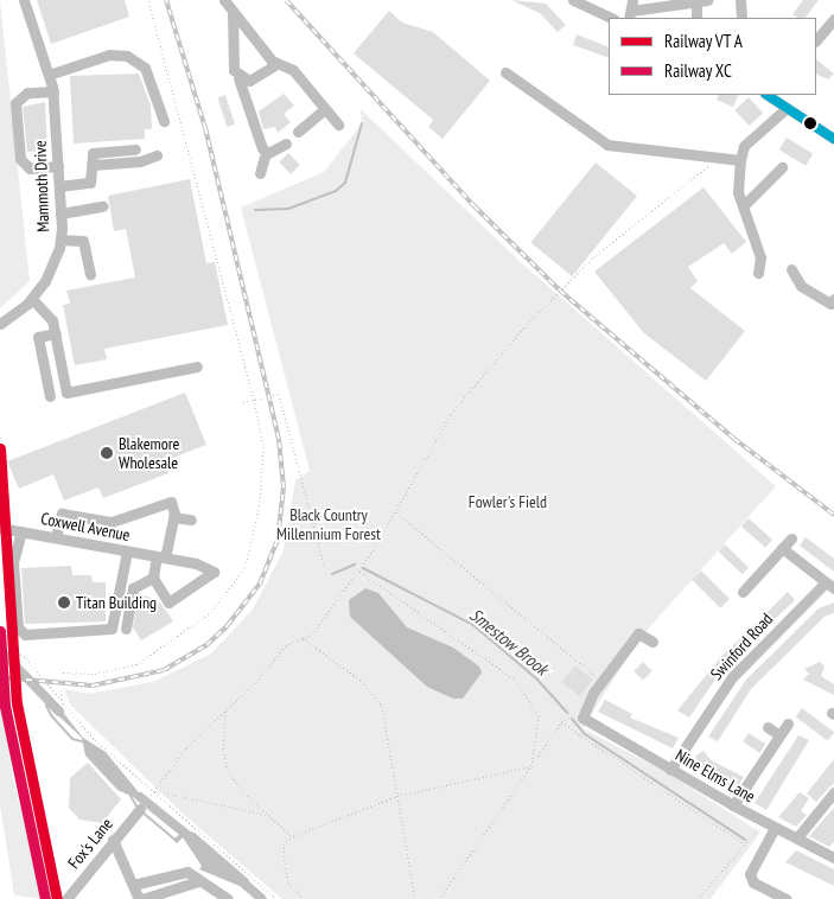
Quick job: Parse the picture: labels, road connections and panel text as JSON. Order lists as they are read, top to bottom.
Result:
{
  "streets": {
    "street": [
      "Mammoth Drive",
      "Coxwell Avenue",
      "Swinford Road",
      "Nine Elms Lane",
      "Fox's Lane"
    ]
  },
  "crossings": [
    ["Swinford Road", "Nine Elms Lane"]
  ],
  "water": ["Smestow Brook"],
  "parks": ["Fowler's Field", "Black Country Millennium Forest"],
  "places": ["Blakemore Wholesale", "Titan Building"],
  "lines": ["rail line XC"],
  "legend": ["Railway VT A", "Railway XC"]
}
